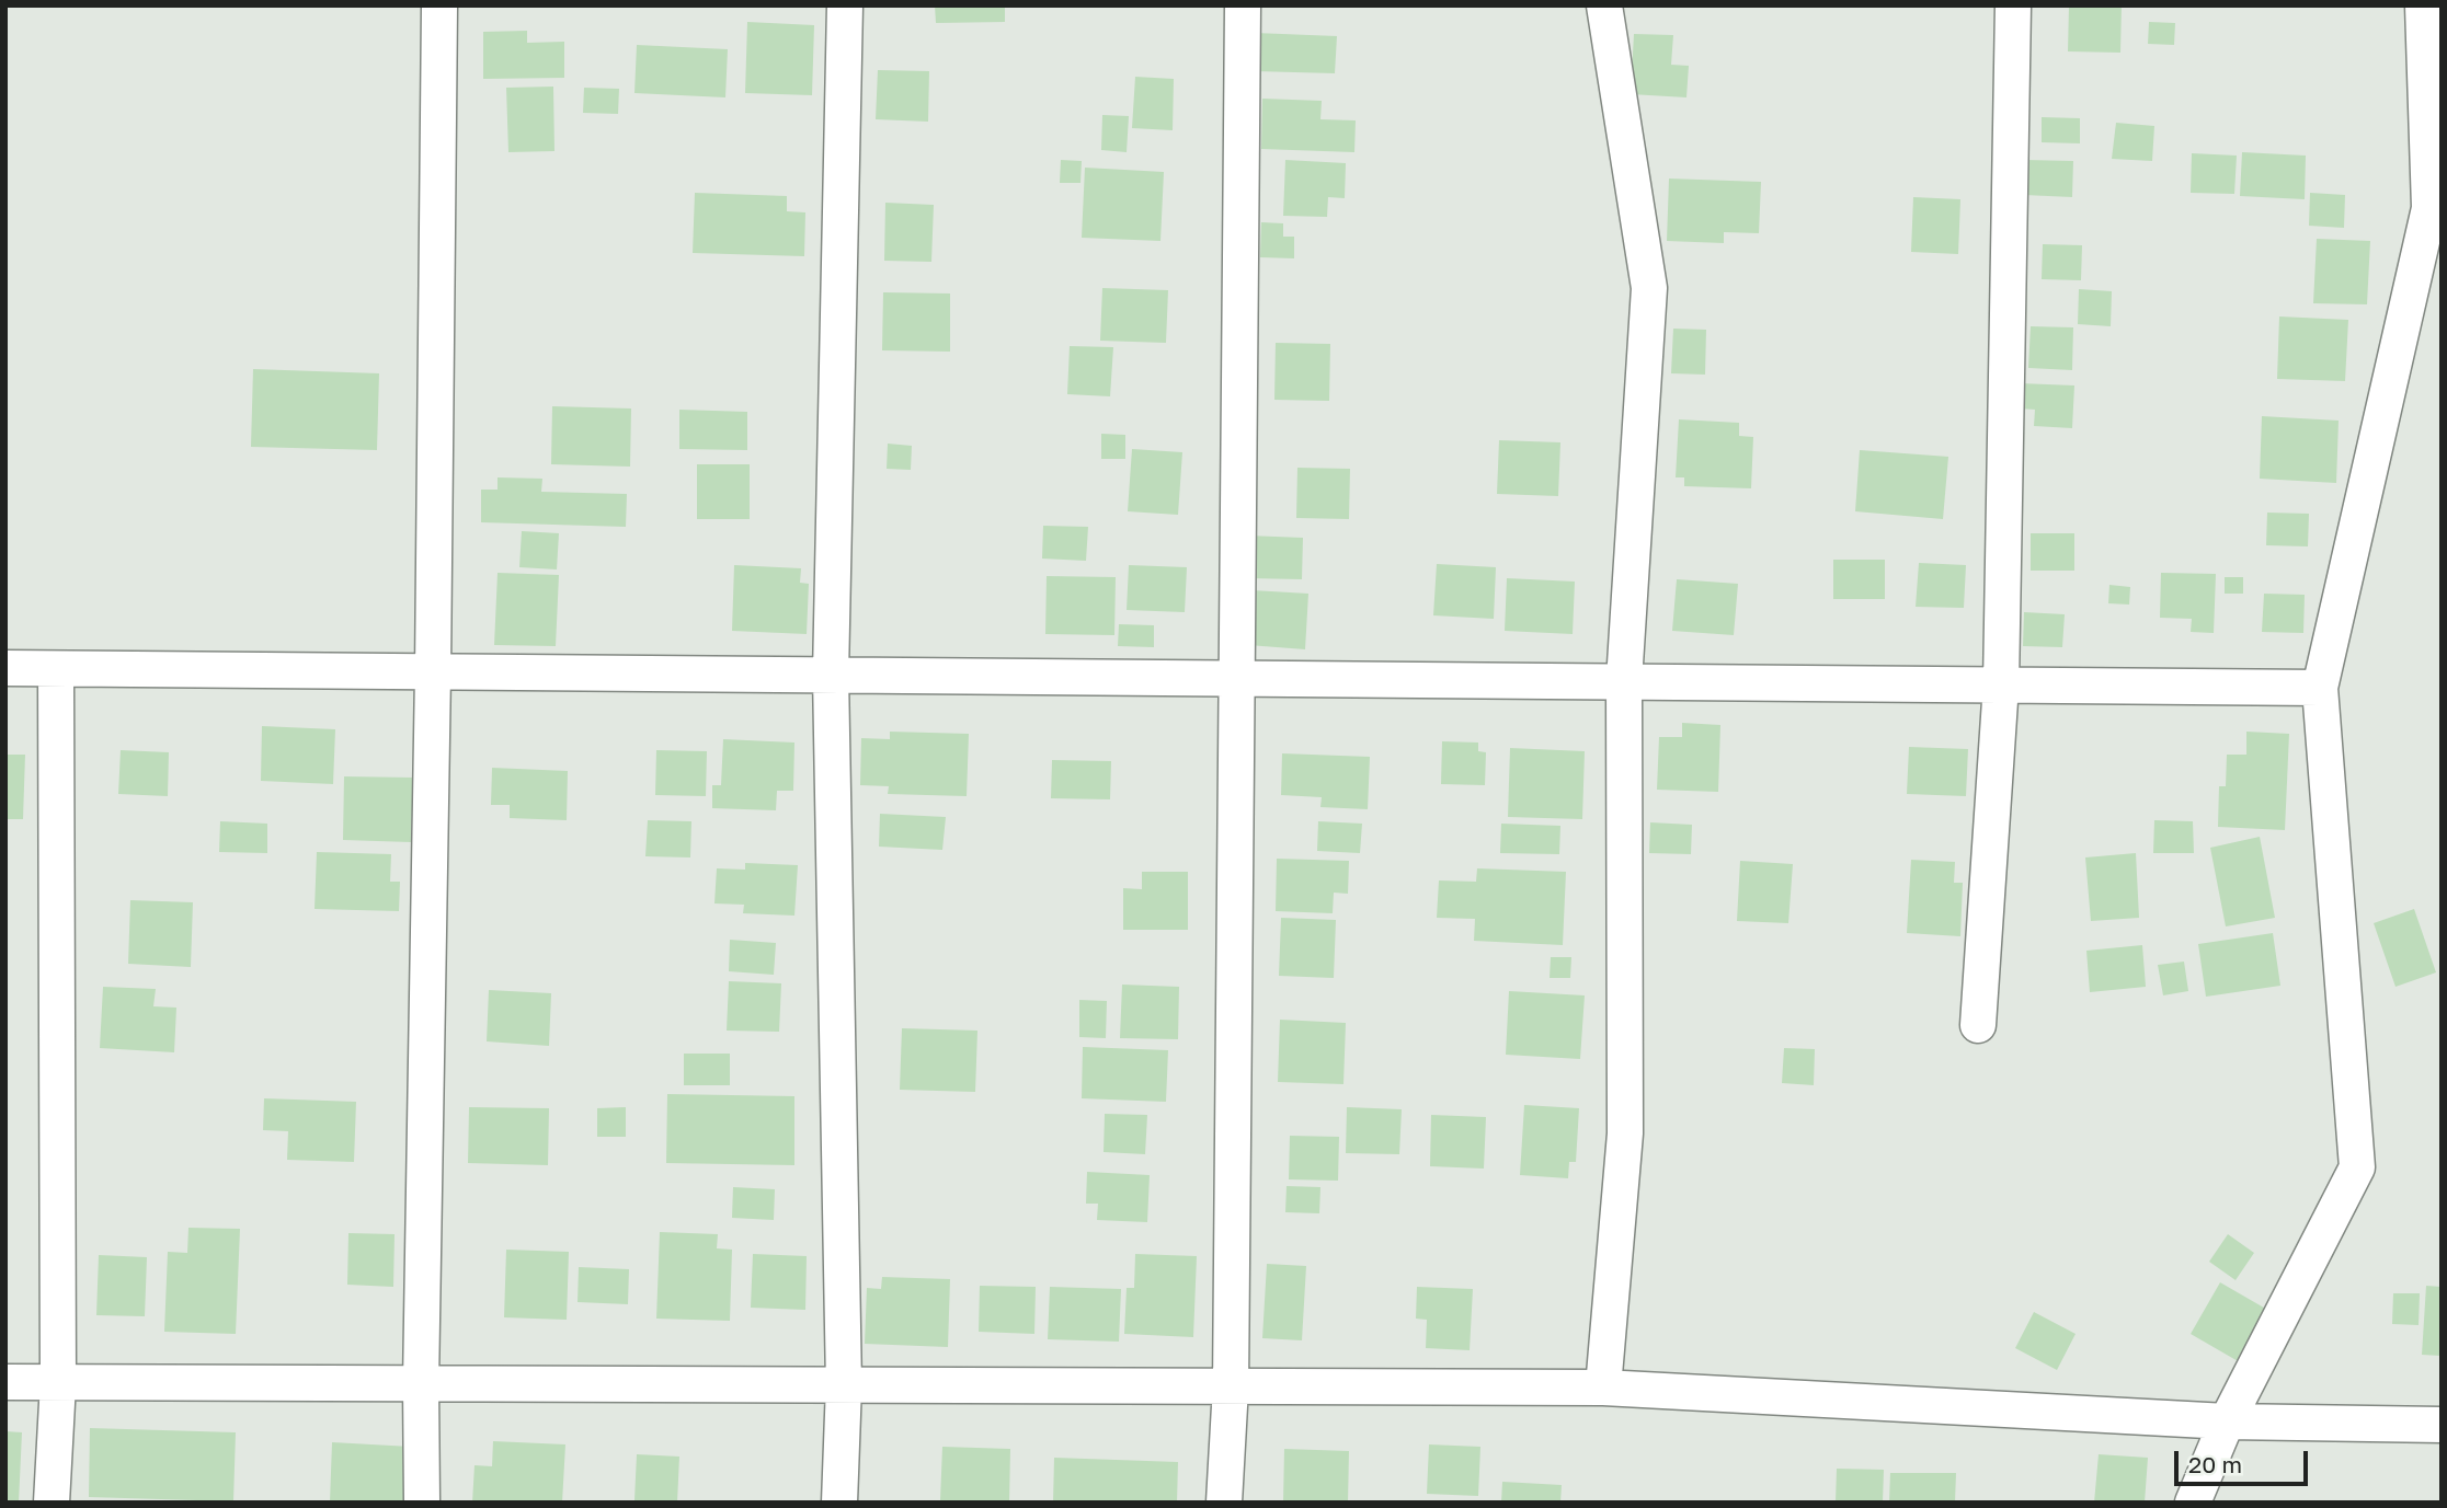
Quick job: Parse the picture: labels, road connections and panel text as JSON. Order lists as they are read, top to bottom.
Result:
{
  "scale_bar": "20 m"
}
